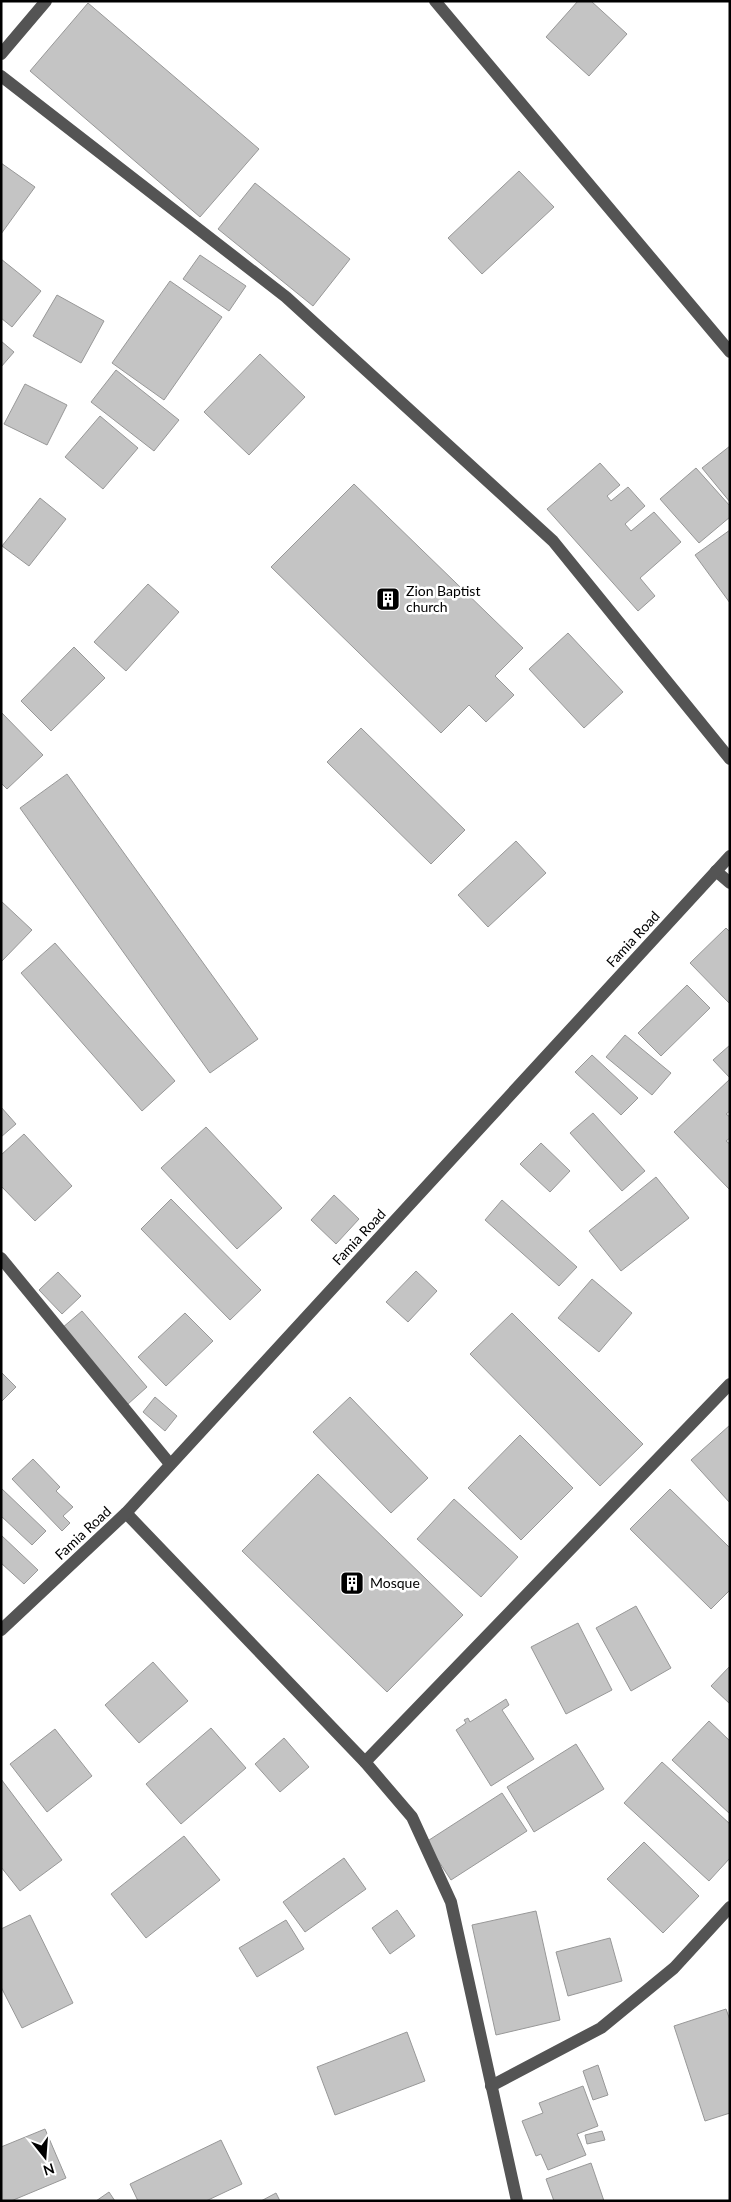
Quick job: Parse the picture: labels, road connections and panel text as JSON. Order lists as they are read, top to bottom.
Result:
{
  "streets": {
    "street": ["Famia Road"]
  },
  "places": {
    "building": ["Zion Baptist church", "Mosque"]
  },
  "north": "bottom"
}
